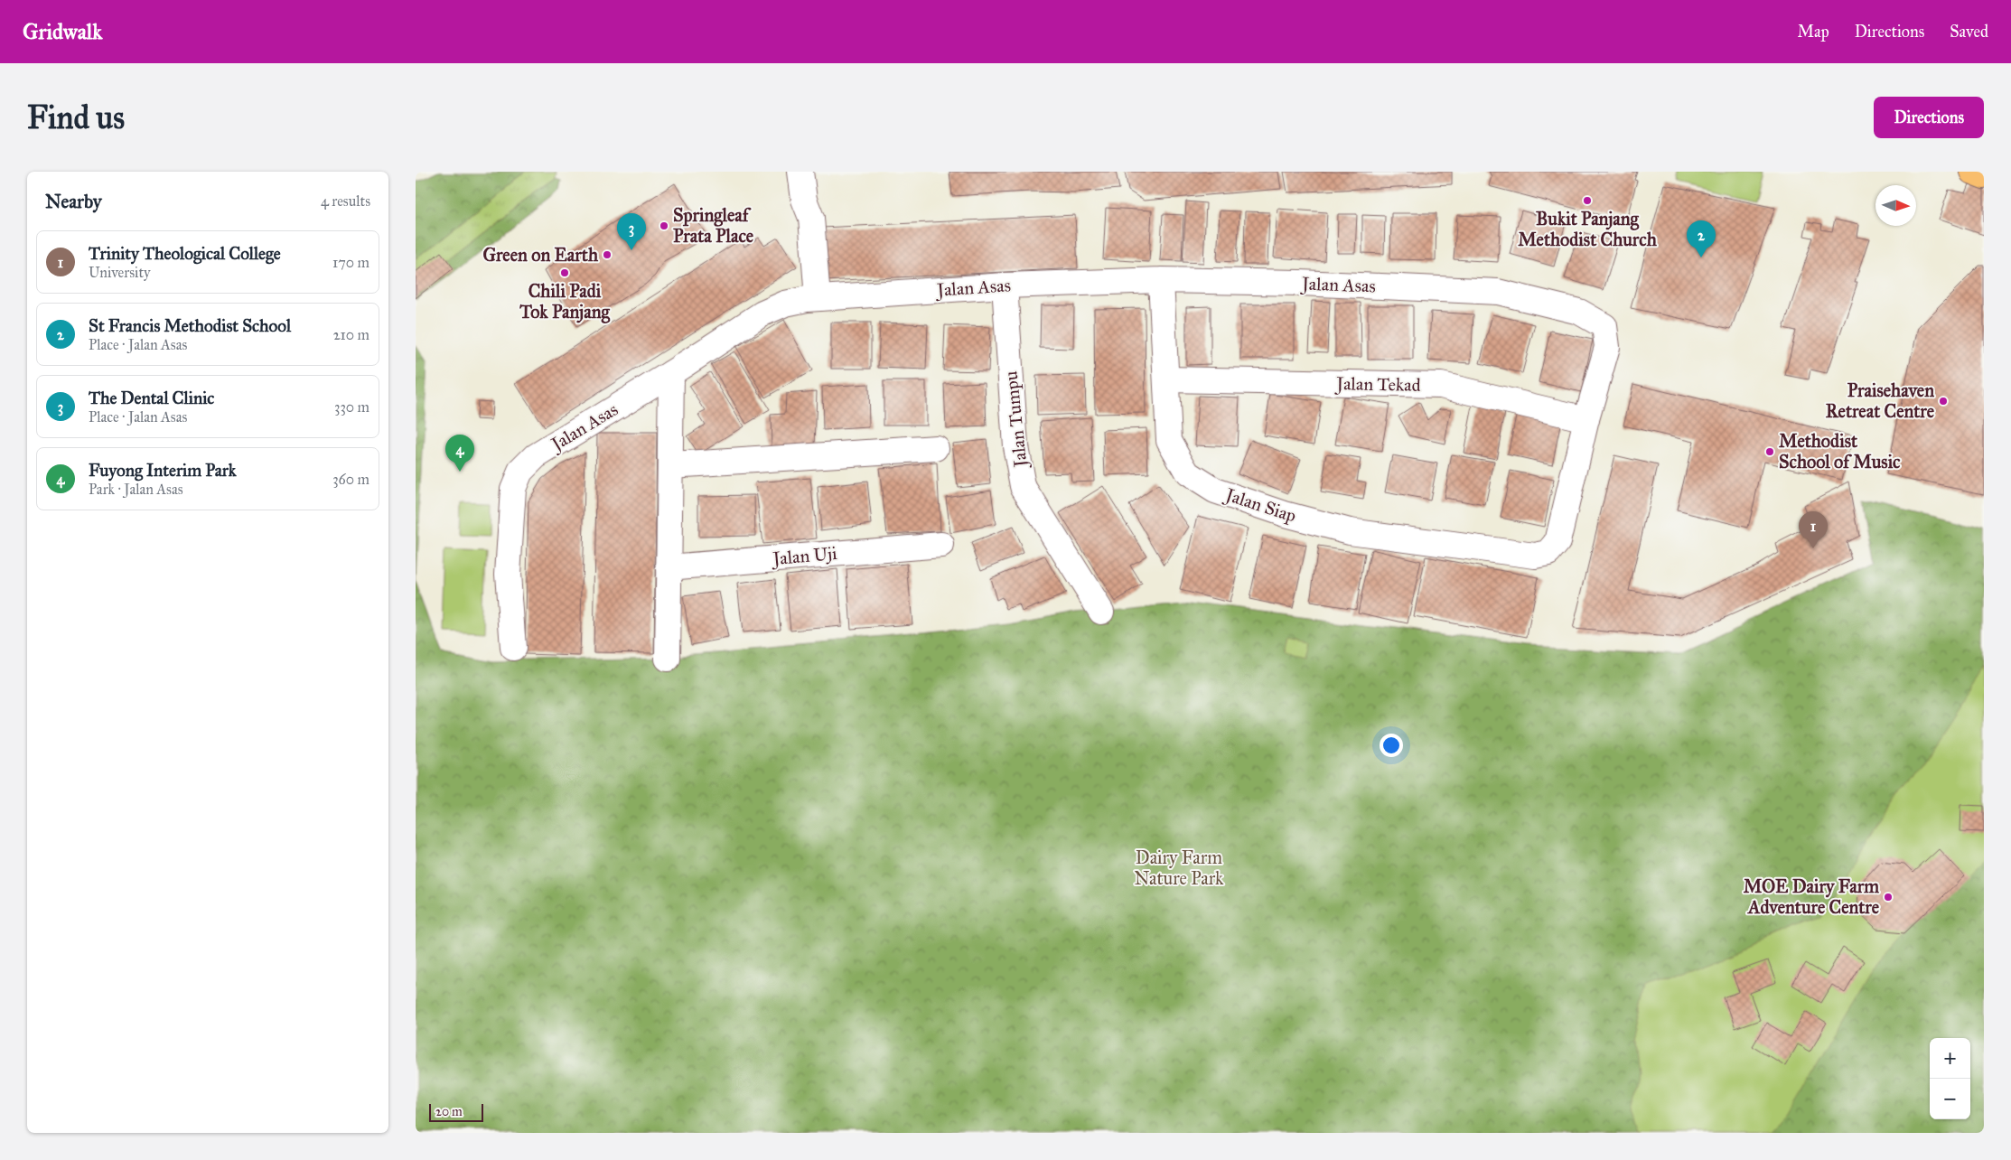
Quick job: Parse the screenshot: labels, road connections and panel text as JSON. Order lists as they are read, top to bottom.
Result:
{
  "streets": {
    "street": [
      "Jalan Asas",
      "Jalan Tekad",
      "Jalan Tumpu",
      "Jalan Siap",
      "Jalan Uji"
    ]
  },
  "crossings": [
    ["Jalan Asas", "Jalan Tekad"],
    ["Jalan Asas", "Jalan Tumpu"],
    ["Jalan Asas", "Jalan Siap"],
    ["Jalan Tekad", "Jalan Siap"]
  ],
  "parks": ["Dairy Farm Nature Park"],
  "places": [
    "Bukit Panjang Methodist Church",
    "Springleaf Prata Place",
    "Green on Earth",
    "Chili Padi Tok Panjang",
    "Praisehaven Retreat Centre",
    "Methodist School of Music",
    "MOE Dairy Farm Adventure Centre"
  ],
  "scale_bar": "20 m",
  "north": "right",
  "page": {
    "header": "Gridwalk",
    "nav": ["Map", "Directions", "Saved"],
    "buttons": "Directions",
    "title": "Find us",
    "heading": ["Nearby", "4 results"],
    "pins": [
      "3",
      "2",
      "4",
      "1"
    ],
    "list": [
      {
        "mark": "1",
        "name": "Trinity Theological College",
        "note": "University",
        "value": "170 m"
      },
      {
        "mark": "2",
        "name": "St Francis Methodist School",
        "note": "Place · Jalan Asas",
        "value": "210 m"
      },
      {
        "mark": "3",
        "name": "The Dental Clinic",
        "note": "Place · Jalan Asas",
        "value": "330 m"
      },
      {
        "mark": "4",
        "name": "Fuyong Interim Park",
        "note": "Park · Jalan Asas",
        "value": "360 m"
      }
    ],
    "map_buttons": ["+", "−"],
    "scale": "20 m"
  }
}
